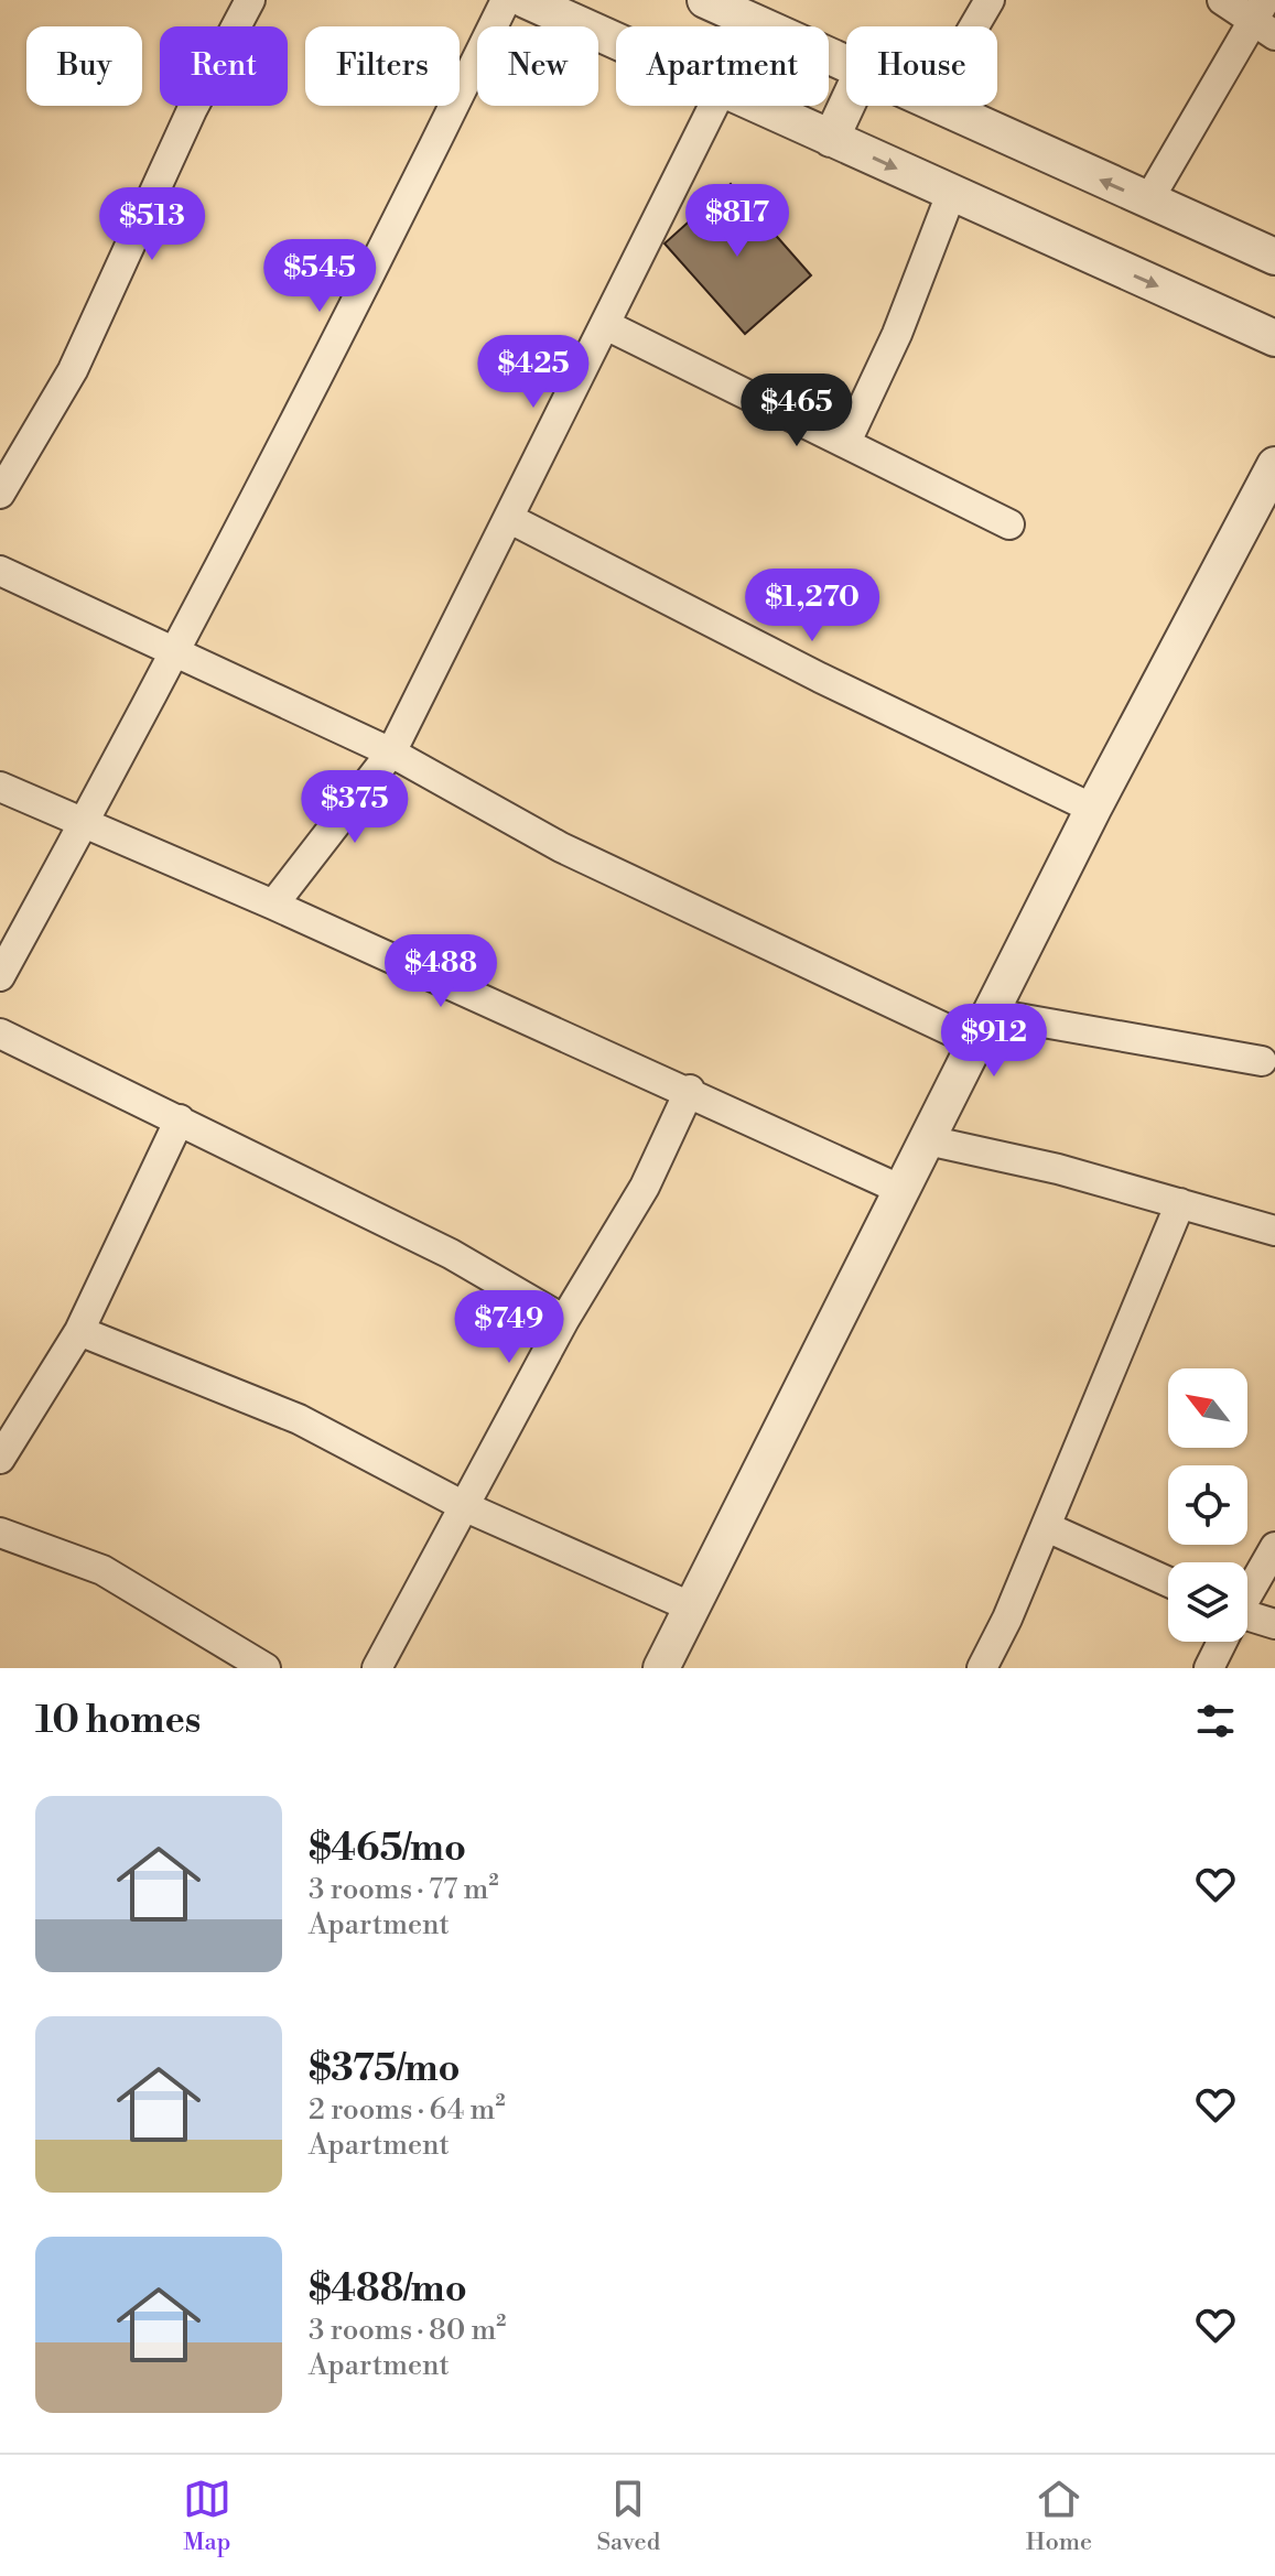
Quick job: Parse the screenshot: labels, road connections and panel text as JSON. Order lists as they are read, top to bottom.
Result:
{
  "north": "top left",
  "page": {
    "chip": [
      "Buy",
      "Rent",
      "Filters",
      "New",
      "Apartment",
      "House"
    ],
    "price": [
      "$817",
      "$513",
      "$545",
      "$425",
      "$465",
      "$1,270",
      "$375",
      "$488",
      "$912",
      "$749"
    ],
    "heading": "10 homes",
    "list": [
      {
        "name": "$465/mo",
        "note": "3 rooms · 77 m² · Apartment"
      },
      {
        "name": "$375/mo",
        "note": "2 rooms · 64 m² · Apartment"
      },
      {
        "name": "$488/mo",
        "note": "3 rooms · 80 m² · Apartment"
      }
    ],
    "tabs": ["Map", "Saved", "Home"]
  }
}
